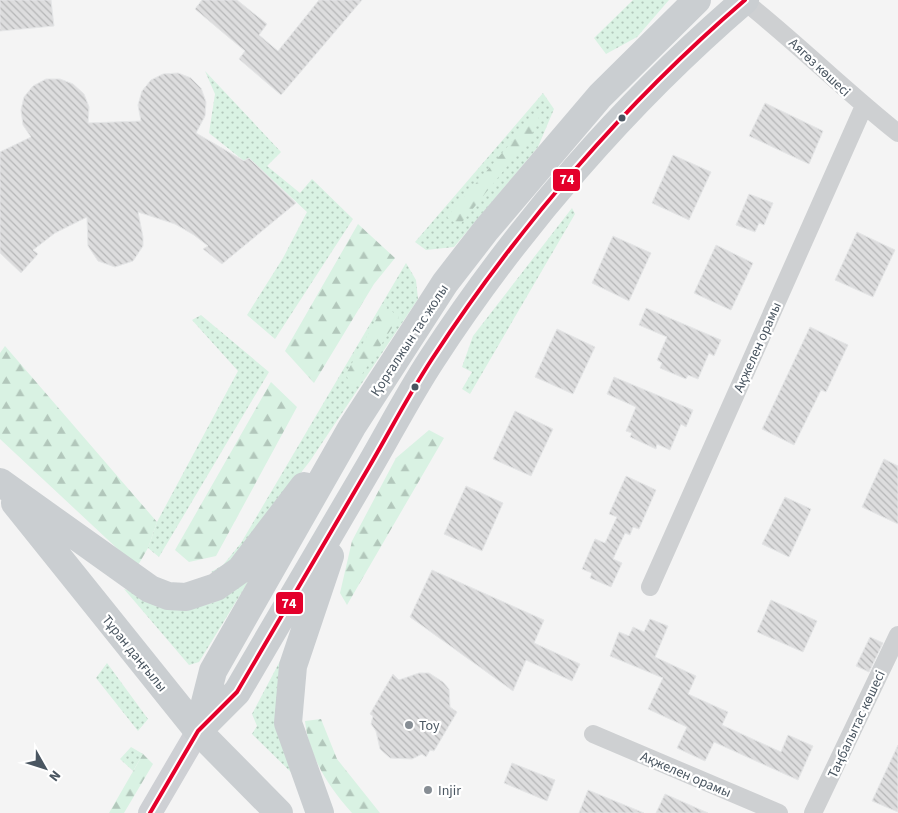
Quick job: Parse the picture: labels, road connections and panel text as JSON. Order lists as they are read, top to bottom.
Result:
{
  "streets": {
    "main road": ["Қорғалжын тас жолы", "Тұран даңғылы"],
    "street": ["Аягөз көшесі", "Ақжелен орамы", "Таңбалытас көшесі"]
  },
  "crossings": [
    ["Аягөз көшесі", "Қорғалжын тас жолы"],
    ["Аягөз көшесі", "Ақжелен орамы"],
    ["Қорғалжын тас жолы", "Тұран даңғылы"]
  ],
  "places": ["Toy", "Injir"],
  "lines": ["transit line 74"],
  "north": "bottom right"
}
